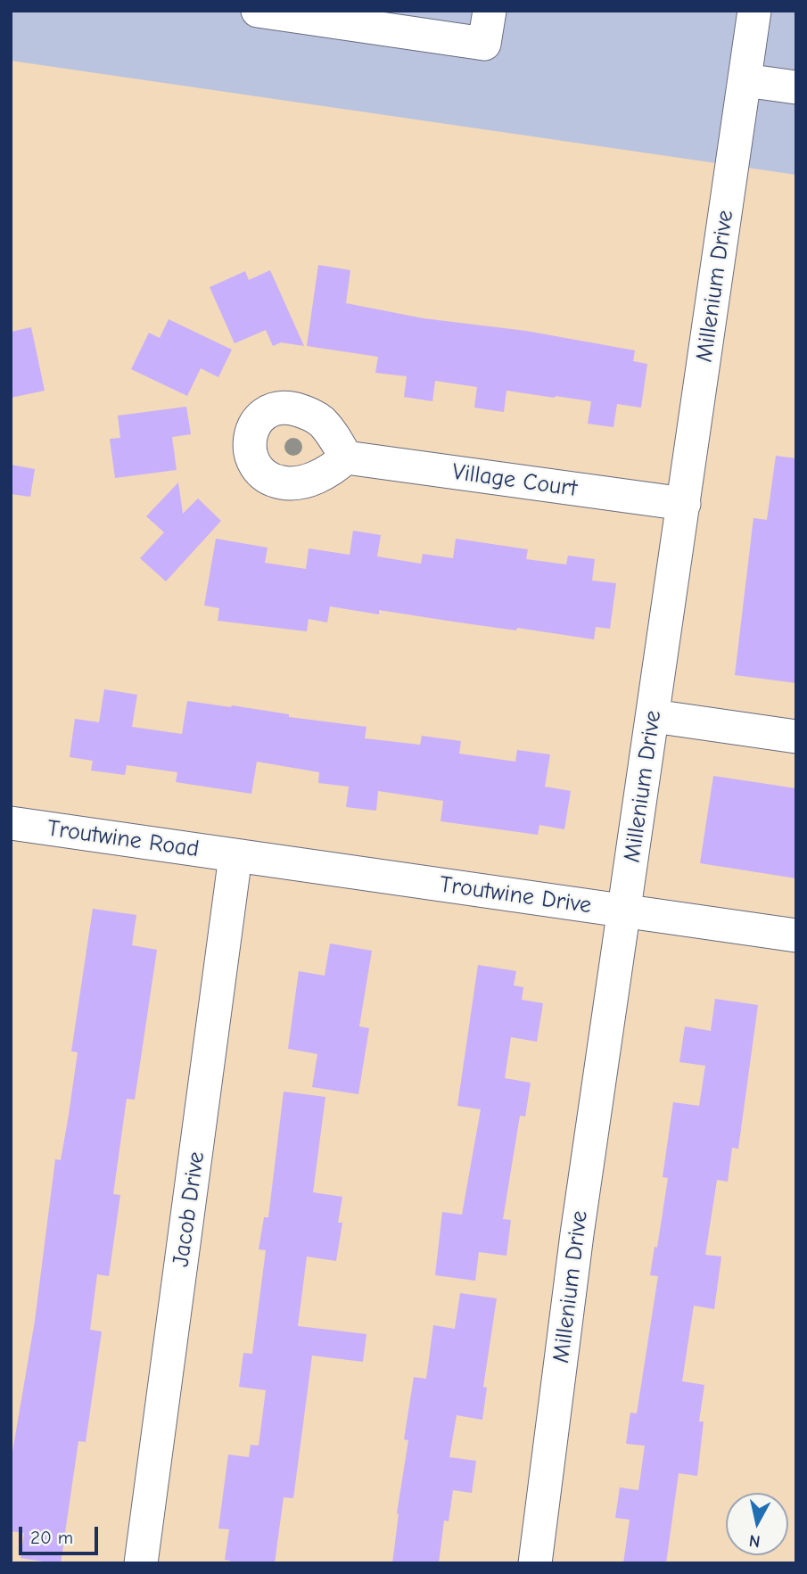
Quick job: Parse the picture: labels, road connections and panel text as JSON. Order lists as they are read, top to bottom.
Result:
{
  "streets": {
    "street": [
      "Millenium Drive",
      "Village Court",
      "Troutwine Road",
      "Troutwine Drive",
      "Jacob Drive"
    ]
  },
  "crossings": [
    ["Millenium Drive", "Village Court"],
    ["Millenium Drive", "Troutwine Drive"],
    ["Troutwine Road", "Troutwine Drive"],
    ["Troutwine Road", "Jacob Drive"],
    ["Troutwine Drive", "Jacob Drive"]
  ],
  "scale_bar": "20 m",
  "north": "bottom"
}
